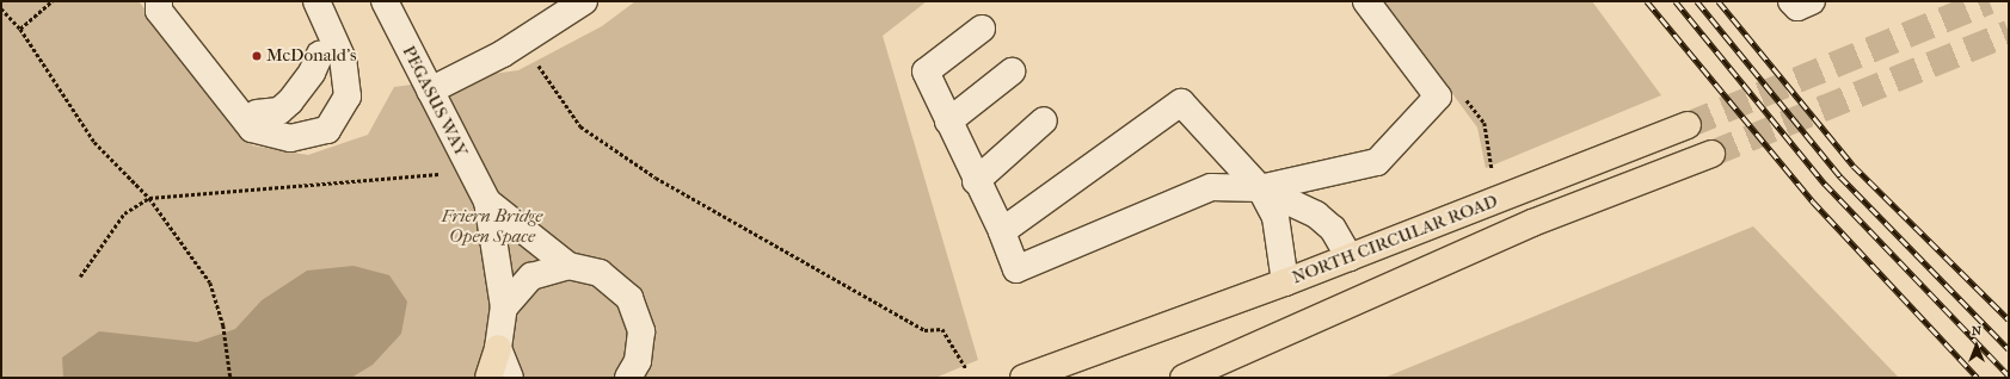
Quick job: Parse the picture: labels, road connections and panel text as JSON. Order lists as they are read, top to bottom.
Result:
{
  "streets": {
    "highway": ["NORTH CIRCULAR ROAD"],
    "street": ["PEGASUS WAY"]
  },
  "parks": ["Friern Bridge Open Space"],
  "places": ["McDonald's"],
  "north": "top"
}
